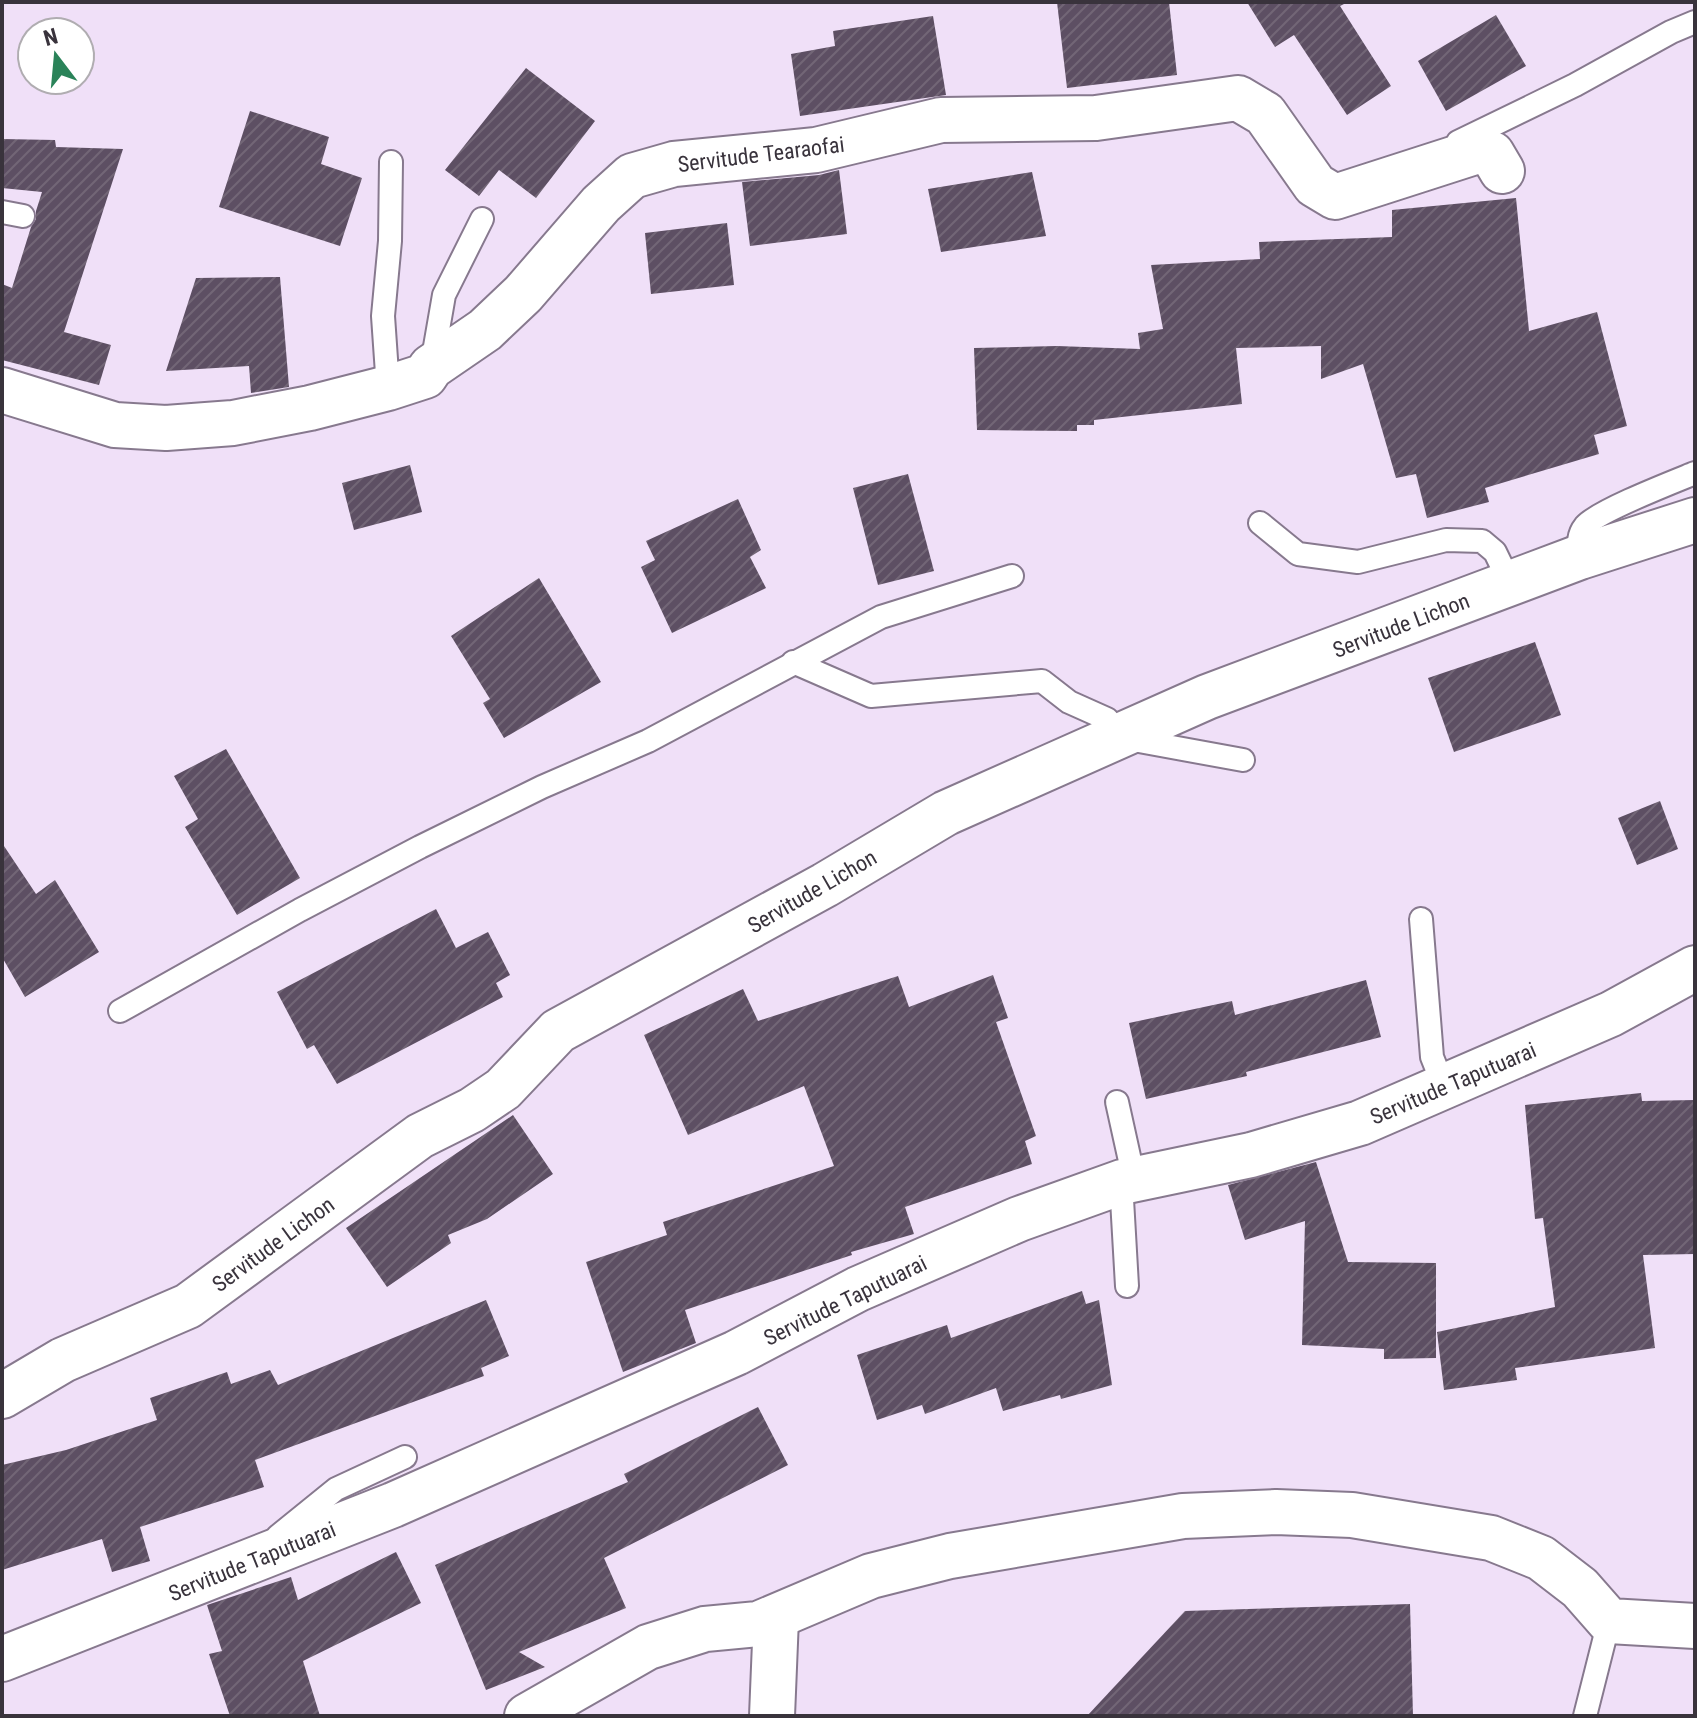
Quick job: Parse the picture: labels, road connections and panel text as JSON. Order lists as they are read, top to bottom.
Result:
{
  "streets": {
    "street": ["Servitude Tearaofai", "Servitude Lichon", "Servitude Taputuarai"]
  },
  "north": "top"
}
